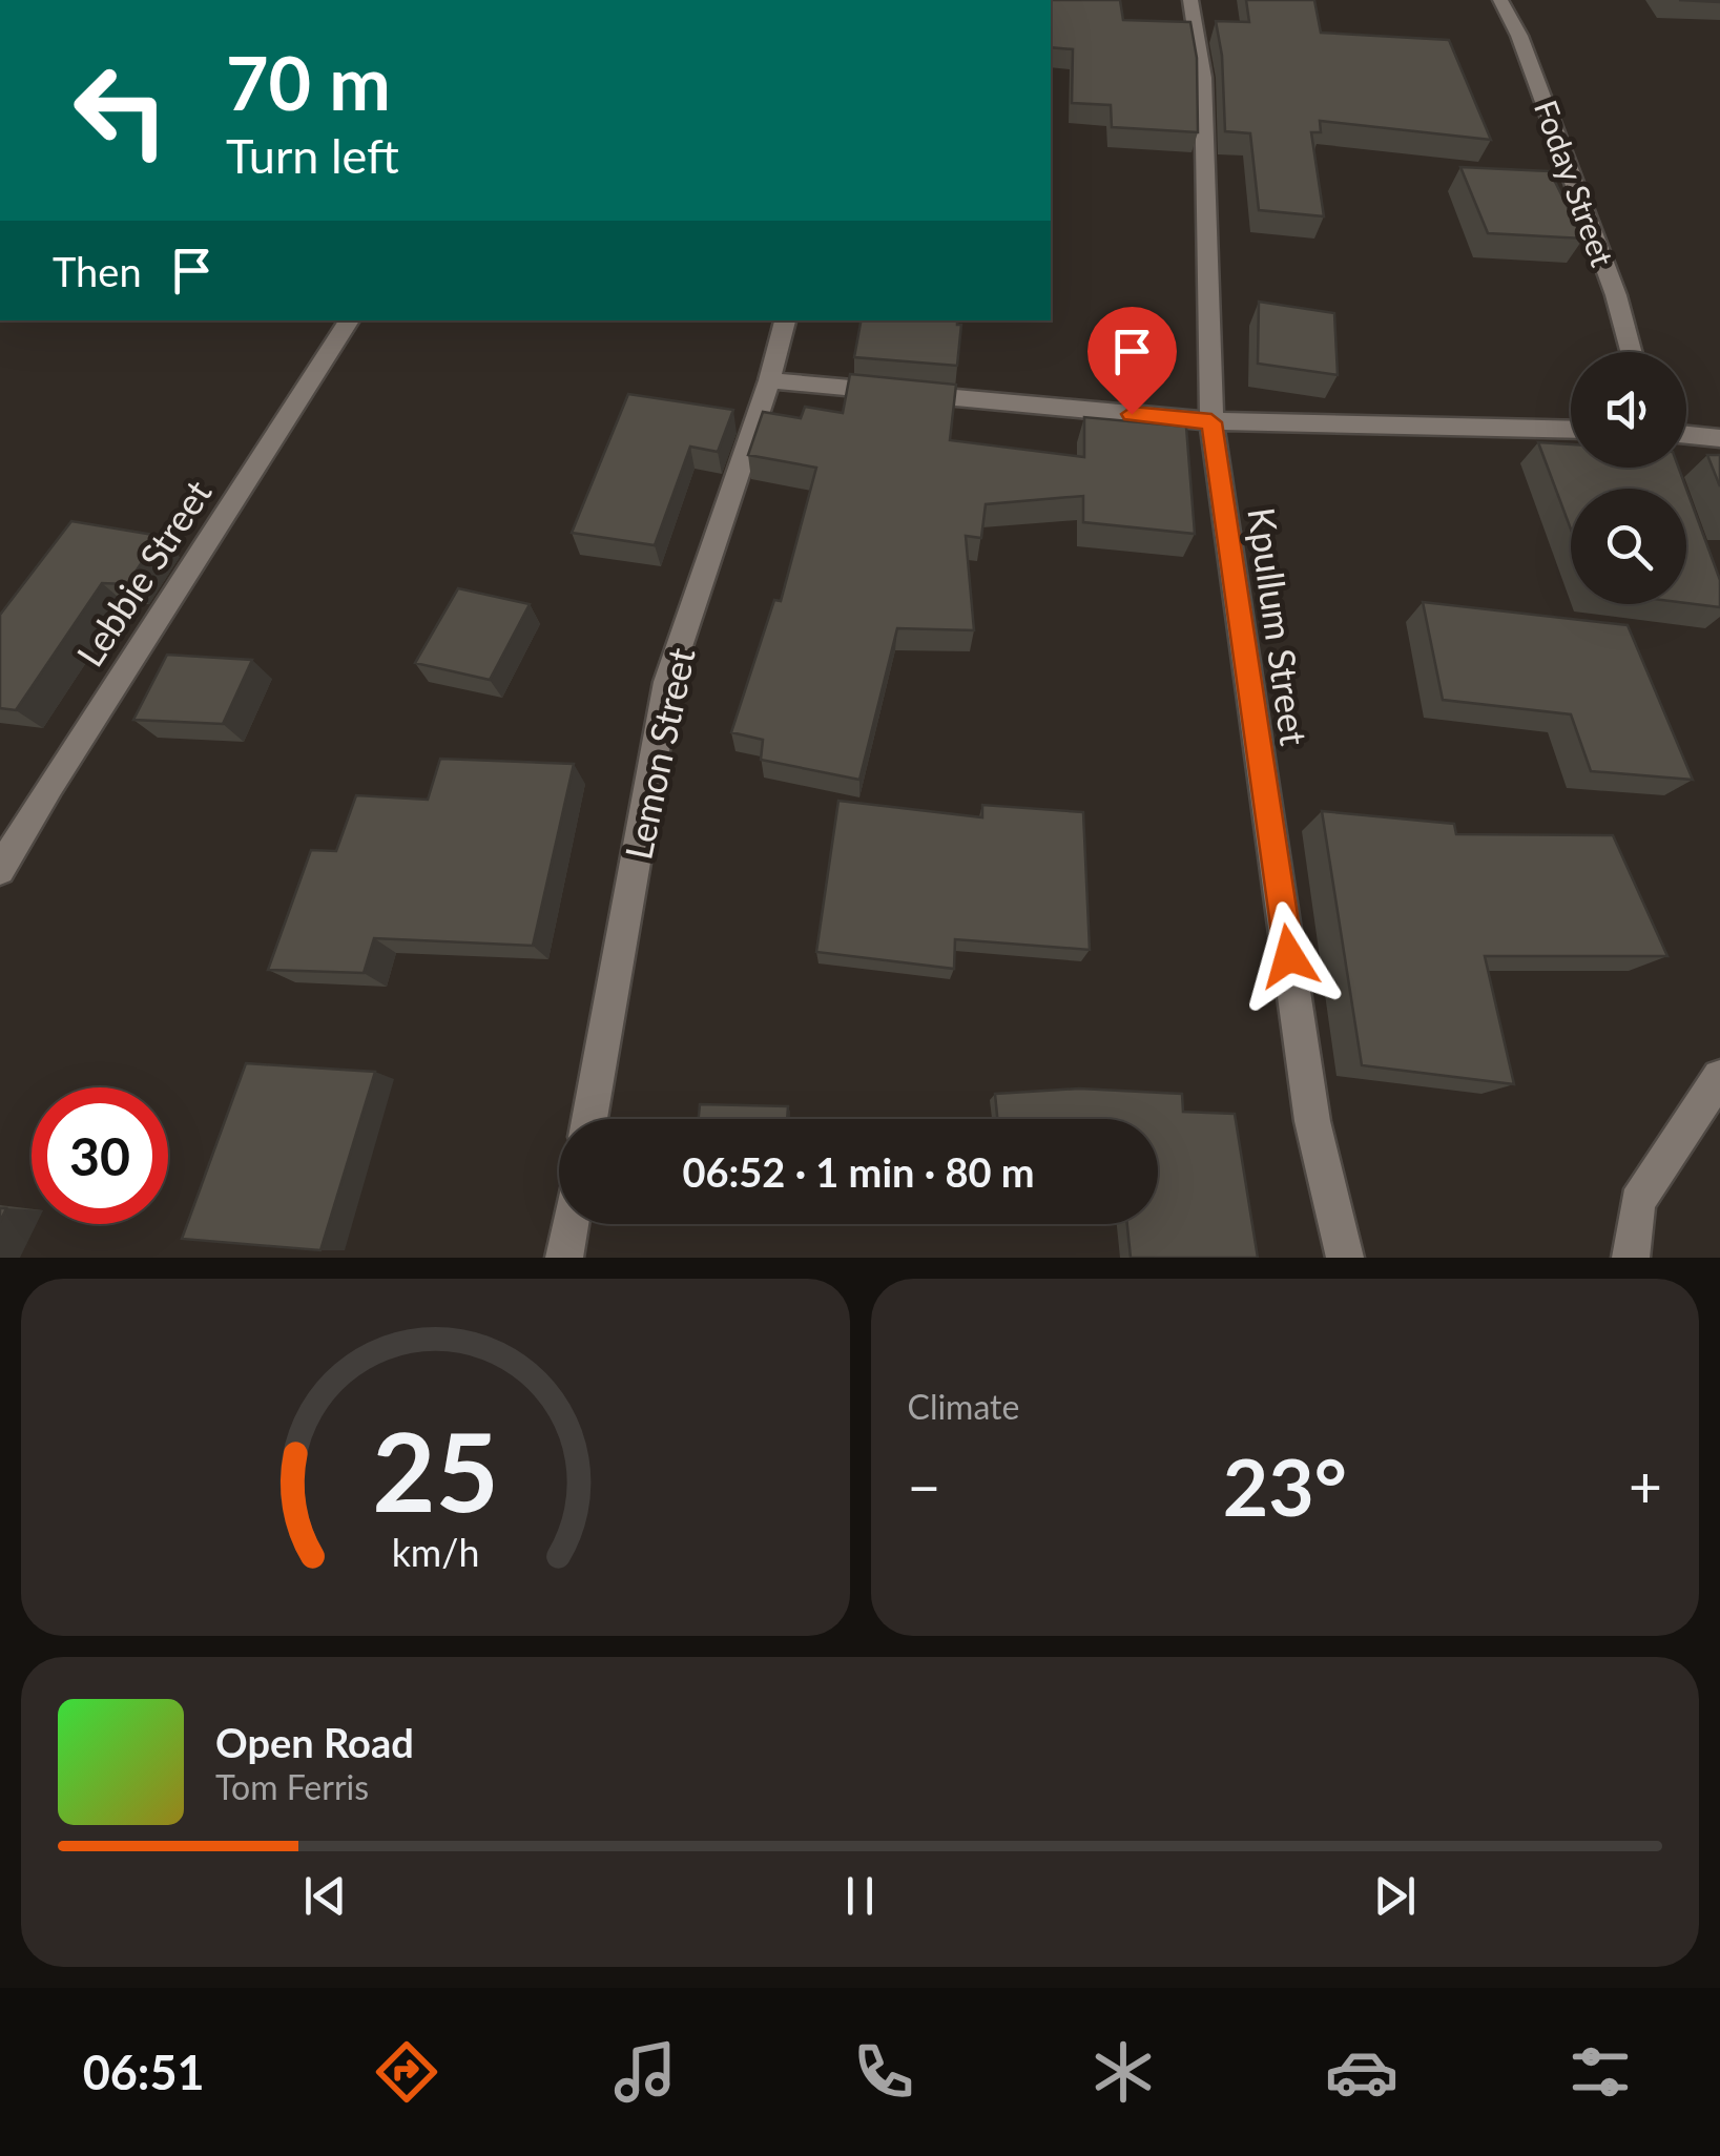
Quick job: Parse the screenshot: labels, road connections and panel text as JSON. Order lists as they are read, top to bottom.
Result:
{
  "streets": {
    "street": [
      "Foday Street",
      "Lebbie Street",
      "Kpullum Street",
      "Lemon Street"
    ]
  },
  "page": {
    "turn": ["70 m", "Turn left"],
    "then": "Then",
    "limit": "30",
    "trip": "06:52 · 1 min · 80 m",
    "tile": "Climate",
    "heat": ["−", "23°", "+"],
    "song": ["Open Road", "Tom Ferris"],
    "tabs": "06:51",
    "gauge": ["25", "km/h"]
  }
}
